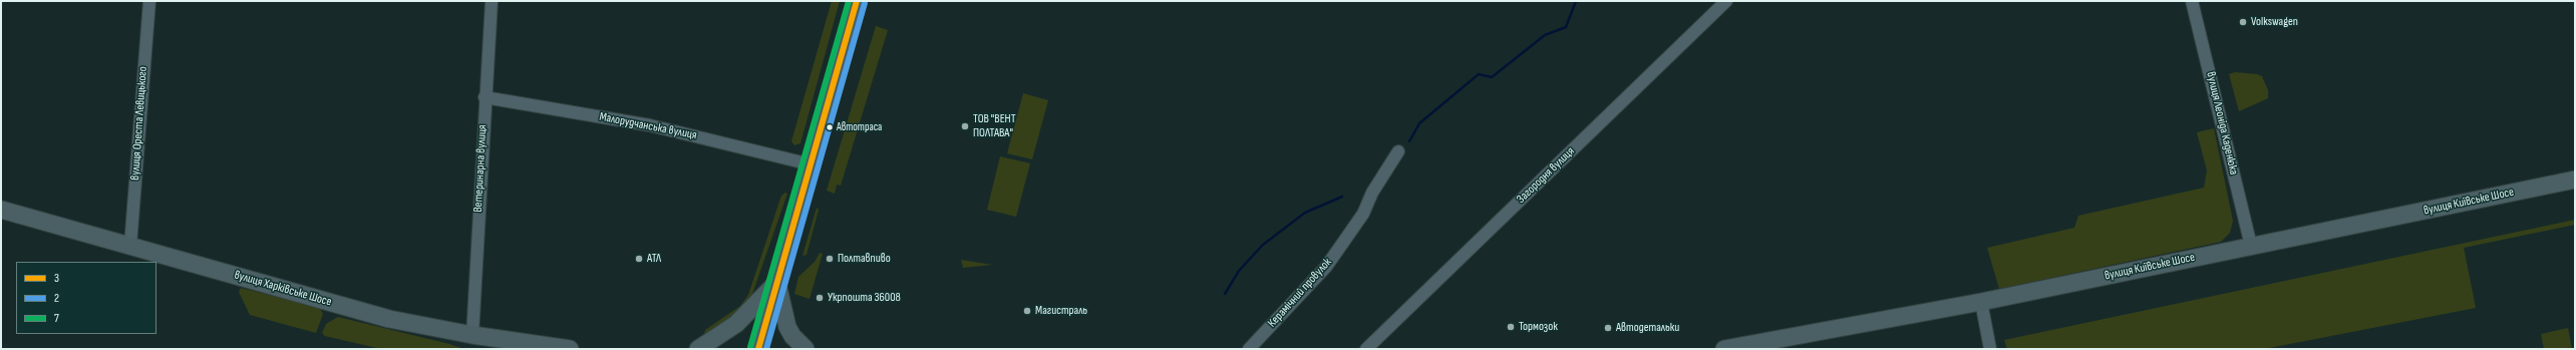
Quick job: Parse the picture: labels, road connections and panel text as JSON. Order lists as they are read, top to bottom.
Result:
{
  "streets": {
    "highway": ["вулиця Київське Шосе", "вулиця Харківське Шосе"],
    "street": [
      "вулиця Ореста Левицького",
      "вулиця Леоніда Каденюка",
      "Малорудчанська вулиця",
      "Ветеринарна вулиця",
      "Загородня вулиця",
      "Керамічний провулок"
    ]
  },
  "crossings": [
    ["вулиця Ореста Левицького", "вулиця Харківське Шосе"],
    ["вулиця Леоніда Каденюка", "вулиця Київське Шосе"],
    ["Малорудчанська вулиця", "Ветеринарна вулиця"],
    ["Ветеринарна вулиця", "вулиця Харківське Шосе"]
  ],
  "places": [
    "Volkswagen",
    "ТОВ \"ВЕНТ ПОЛТАВА\"",
    "Автотраса",
    "АТЛ",
    "Полтавпиво",
    "Укрпошта 36008",
    "Магистраль",
    "Тормозок",
    "Автодетальки"
  ],
  "lines": ["transit line 3", "transit line 7", "transit line 2"],
  "legend": ["3", "2", "7"]
}
